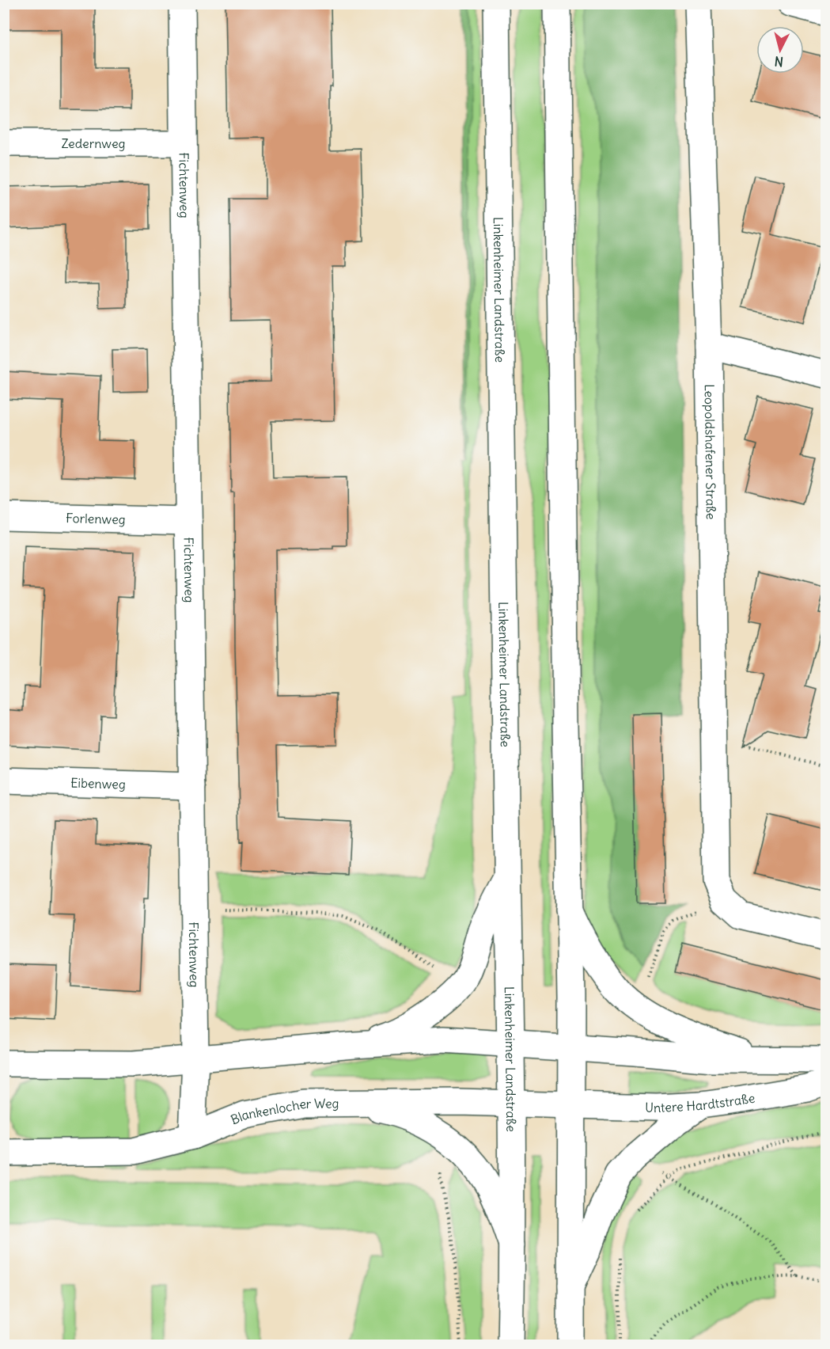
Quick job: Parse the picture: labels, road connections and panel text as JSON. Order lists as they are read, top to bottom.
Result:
{
  "streets": {
    "street": [
      "Zedernweg",
      "Fichtenweg",
      "Linkenheimer Landstraße",
      "Leopoldshafener Straße",
      "Forlenweg",
      "Eibenweg",
      "Untere Hardtstraße",
      "Blankenlocher Weg"
    ]
  },
  "crossings": [
    ["Zedernweg", "Fichtenweg"],
    ["Fichtenweg", "Forlenweg"],
    ["Fichtenweg", "Eibenweg"],
    ["Fichtenweg", "Blankenlocher Weg"],
    ["Linkenheimer Landstraße", "Blankenlocher Weg"],
    ["Untere Hardtstraße", "Blankenlocher Weg"]
  ],
  "north": "bottom"
}
